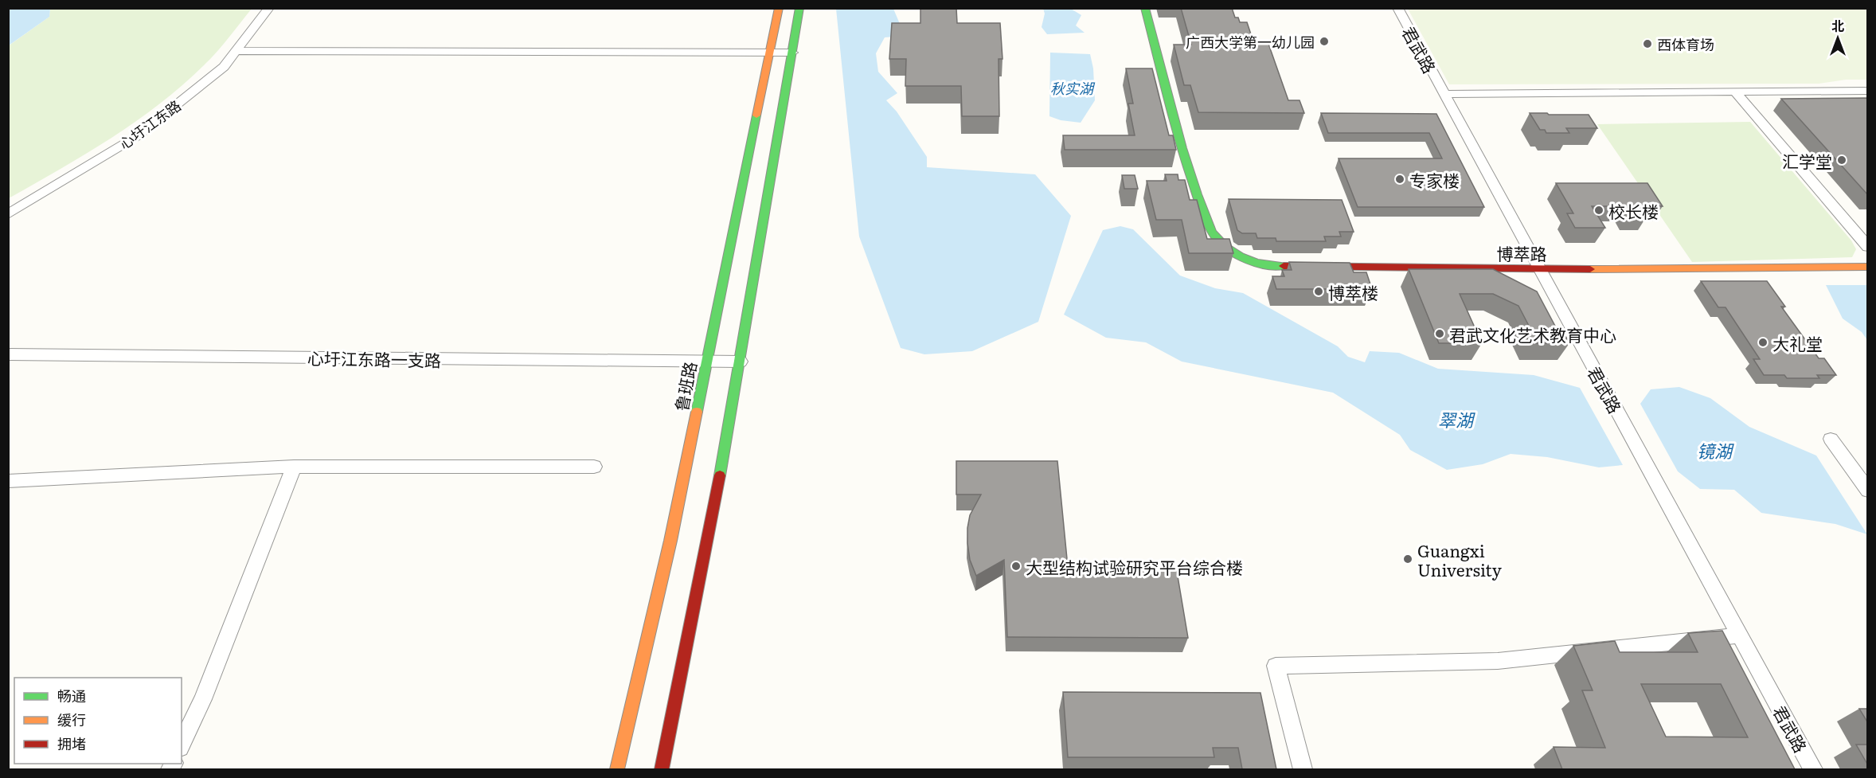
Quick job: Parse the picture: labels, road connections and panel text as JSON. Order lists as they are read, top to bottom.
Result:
{
  "streets": {
    "main road": ["博萃路", "鲁班路"],
    "street": ["君武路", "心圩江东路", "心圩江东路一支路"]
  },
  "crossings": [
    ["君武路", "博萃路"],
    ["心圩江东路一支路", "鲁班路"]
  ],
  "water": ["秋实湖", "翠湖", "镜湖"],
  "places": [
    "广西大学第一幼儿园",
    "西体育场",
    "汇学堂",
    "专家楼",
    "校长楼",
    "博萃楼",
    "君武文化艺术教育中心",
    "大礼堂",
    "Guangxi University",
    "大型结构试验研究平台综合楼"
  ],
  "legend": ["畅通", "缓行", "拥堵"],
  "north": "top"
}
